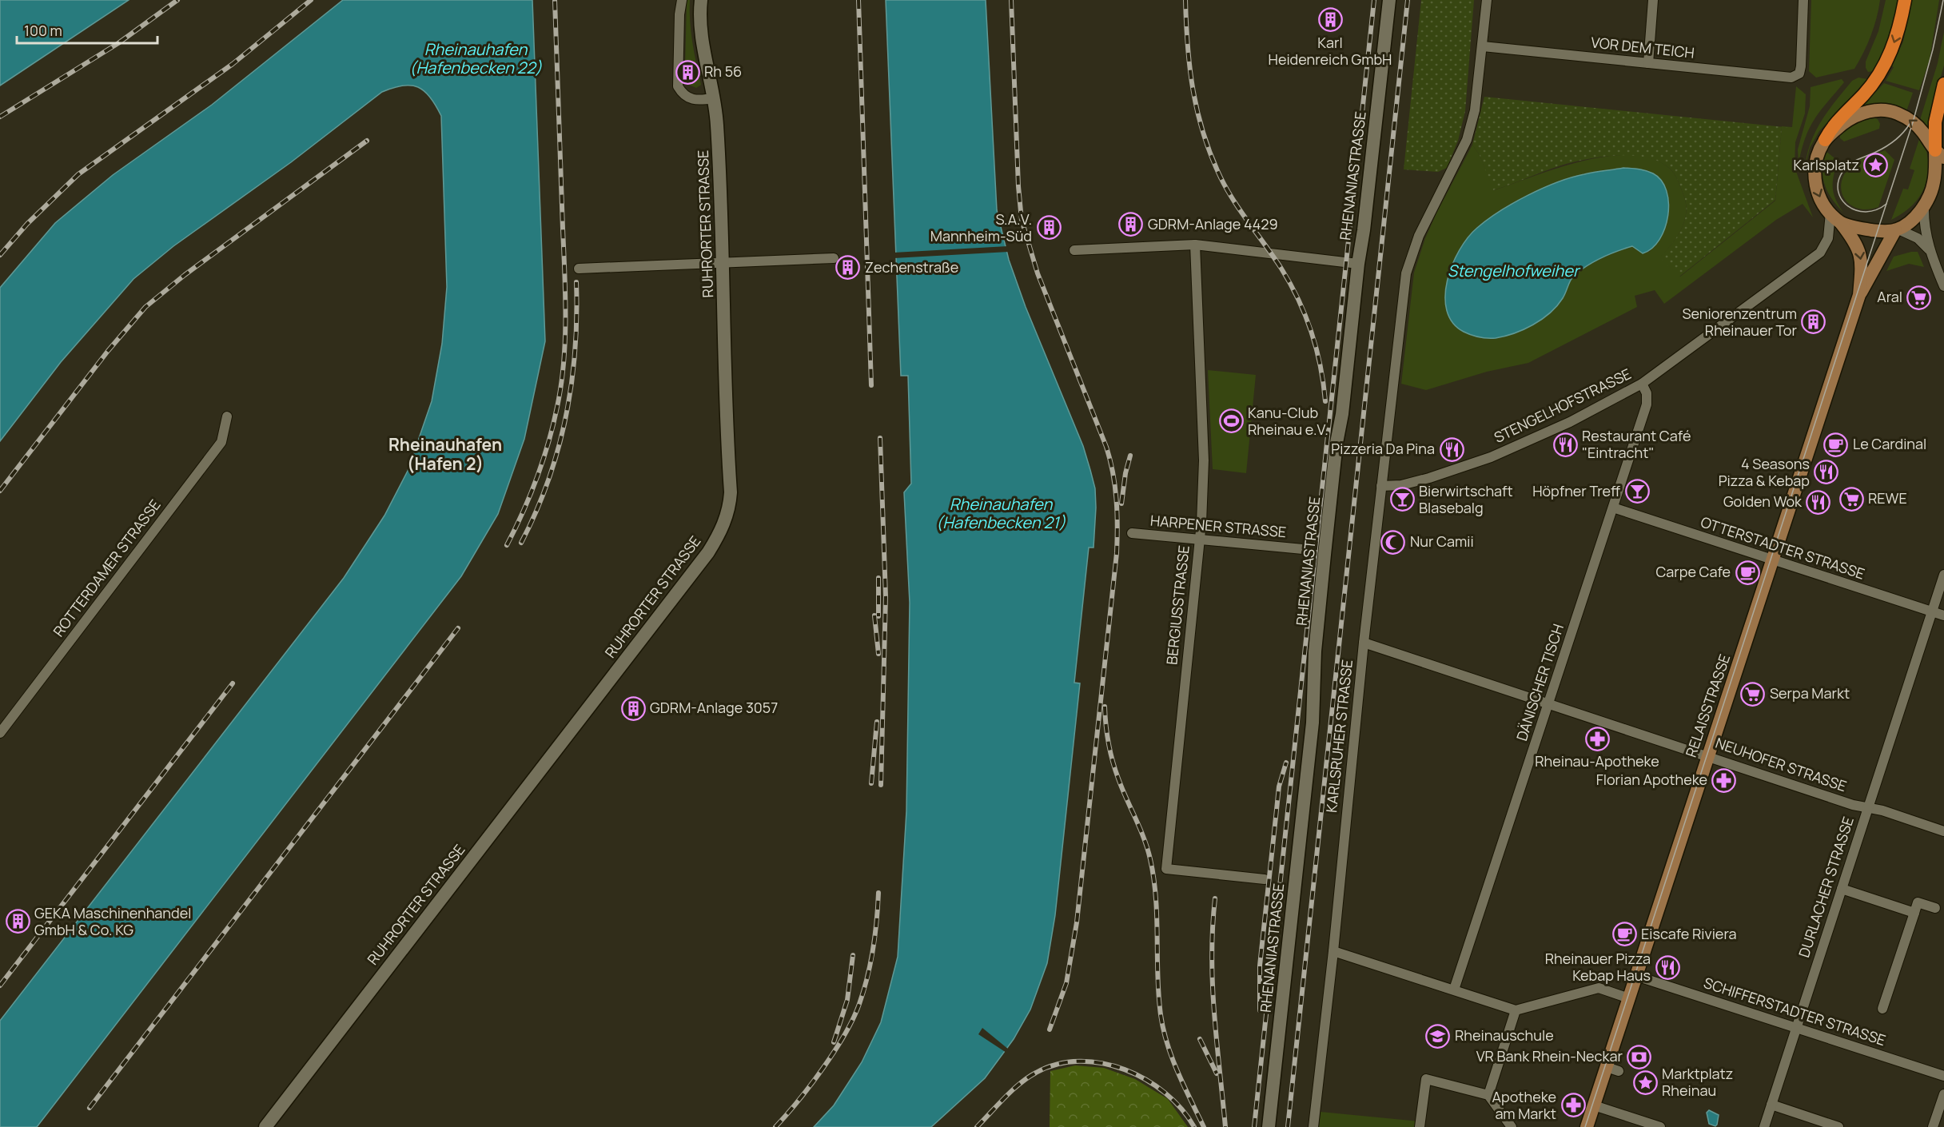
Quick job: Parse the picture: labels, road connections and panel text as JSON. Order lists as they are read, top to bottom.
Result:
{
  "streets": {
    "main road": ["RELAISSTRASSE"],
    "street": [
      "VOR DEM TEICH",
      "RHENANIASTRASSE",
      "RUHRORTER STRASSE",
      "STENGELHOFSTRASSE",
      "HARPENER STRASSE",
      "OTTERSTADTER STRASSE",
      "ROTTERDAMER STRASSE",
      "BERGIUSSTRASSE",
      "DÄNISCHER TISCH",
      "KARLSRUHER STRASSE",
      "NEUHOFER STRASSE",
      "DURLACHER STRASSE",
      "SCHIFFERSTADTER STRASSE"
    ]
  },
  "crossings": [
    ["VOR DEM TEICH", "KARLSRUHER STRASSE"],
    ["STENGELHOFSTRASSE", "DÄNISCHER TISCH"],
    ["STENGELHOFSTRASSE", "RELAISSTRASSE"],
    ["STENGELHOFSTRASSE", "KARLSRUHER STRASSE"],
    ["HARPENER STRASSE", "BERGIUSSTRASSE"],
    ["OTTERSTADTER STRASSE", "DÄNISCHER TISCH"],
    ["OTTERSTADTER STRASSE", "RELAISSTRASSE"],
    ["OTTERSTADTER STRASSE", "DURLACHER STRASSE"],
    ["DÄNISCHER TISCH", "NEUHOFER STRASSE"],
    ["RELAISSTRASSE", "NEUHOFER STRASSE"],
    ["RELAISSTRASSE", "SCHIFFERSTADTER STRASSE"],
    ["KARLSRUHER STRASSE", "NEUHOFER STRASSE"],
    ["NEUHOFER STRASSE", "DURLACHER STRASSE"],
    ["DURLACHER STRASSE", "SCHIFFERSTADTER STRASSE"]
  ],
  "districts": ["Rheinauhafen (Hafen 2)"],
  "water": ["Rheinauhafen (Hafenbecken 22)", "Stengelhofweiher", "Rheinauhafen (Hafenbecken 21)"],
  "places": {
    "building": [
      "Karl Heidenreich GmbH",
      "Rh 56",
      "GDRM-Anlage 4429",
      "S.A.V. Mannheim-Süd",
      "Zechenstraße",
      "Seniorenzentrum Rheinauer Tor",
      "GDRM-Anlage 3057",
      "GEKA Maschinenhandel GmbH & Co. KG"
    ],
    "place": ["Karlsplatz", "Marktplatz Rheinau"],
    "supermarket": ["Aral", "REWE", "Serpa Markt"],
    "sports": ["Kanu-Club Rheinau e.V."],
    "restaurant": [
      "Restaurant Café \"Eintracht\"",
      "Pizzeria Da Pina",
      "4 Seasons Pizza & Kebap",
      "Golden Wok",
      "Rheinauer Pizza Kebap Haus"
    ],
    "cafe": ["Le Cardinal", "Carpe Cafe", "Eiscafe Riviera"],
    "bar": ["Höpfner Treff", "Bierwirtschaft Blasebalg"],
    "mosque": ["Nur Camii"],
    "pharmacy": ["Rheinau-Apotheke", "Florian Apotheke", "Apotheke am Markt"],
    "school or university": ["Rheinauschule"],
    "bank": ["VR Bank Rhein-Neckar"]
  },
  "scale_bar": "100 m"
}
